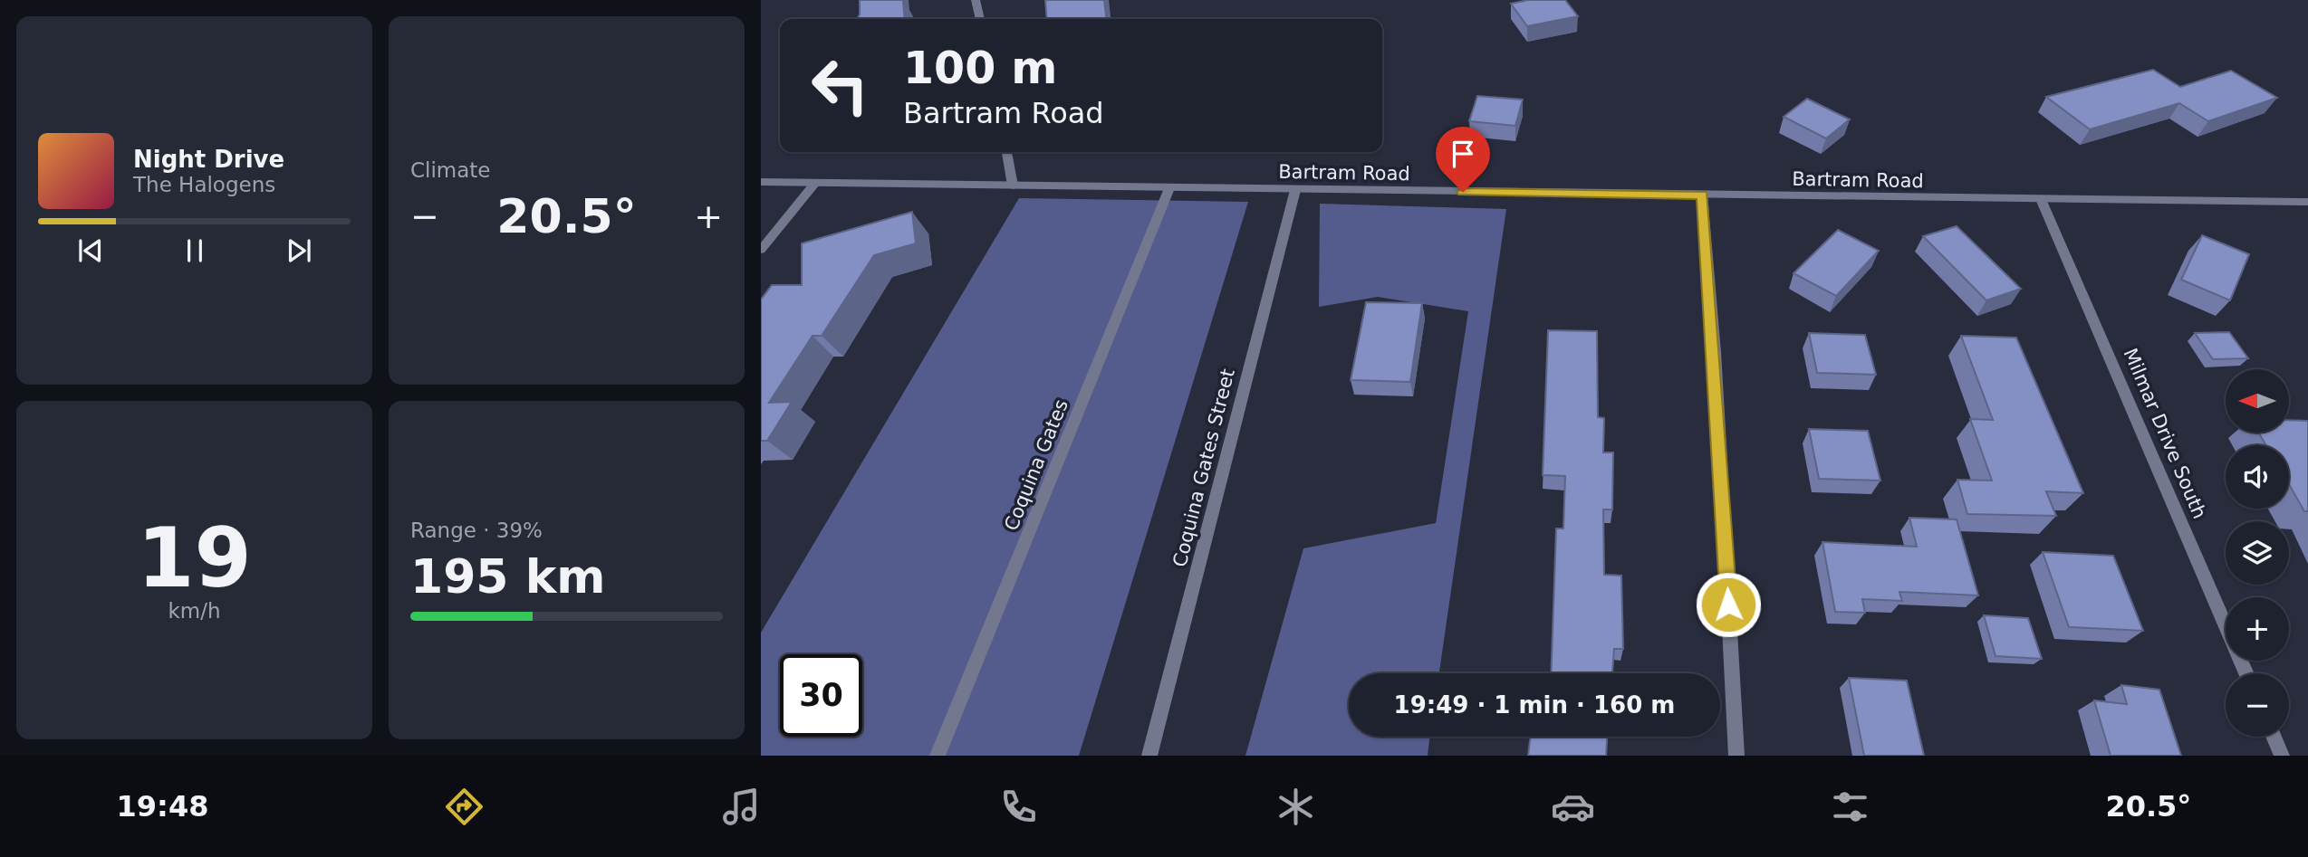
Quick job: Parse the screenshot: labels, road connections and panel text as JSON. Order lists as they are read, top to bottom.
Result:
{
  "streets": {
    "street": [
      "Bartram Road",
      "Milmar Drive South",
      "Coquina Gates",
      "Coquina Gates Street"
    ]
  },
  "crossings": [
    ["Bartram Road", "Milmar Drive South"],
    ["Bartram Road", "Coquina Gates"],
    ["Bartram Road", "Coquina Gates Street"]
  ],
  "north": "left",
  "page": {
    "tile": [
      "Climate",
      ["19", "km/h"],
      ["Range · 39%", "195 km"]
    ],
    "turn": ["100 m", "Bartram Road"],
    "song": ["Night Drive", "The Halogens"],
    "heat": ["−", "20.5°", "+"],
    "map_buttons": ["+", "−"],
    "limit": "30",
    "trip": "19:49 · 1 min · 160 m",
    "tabs": ["19:48", "20.5°"]
  }
}
